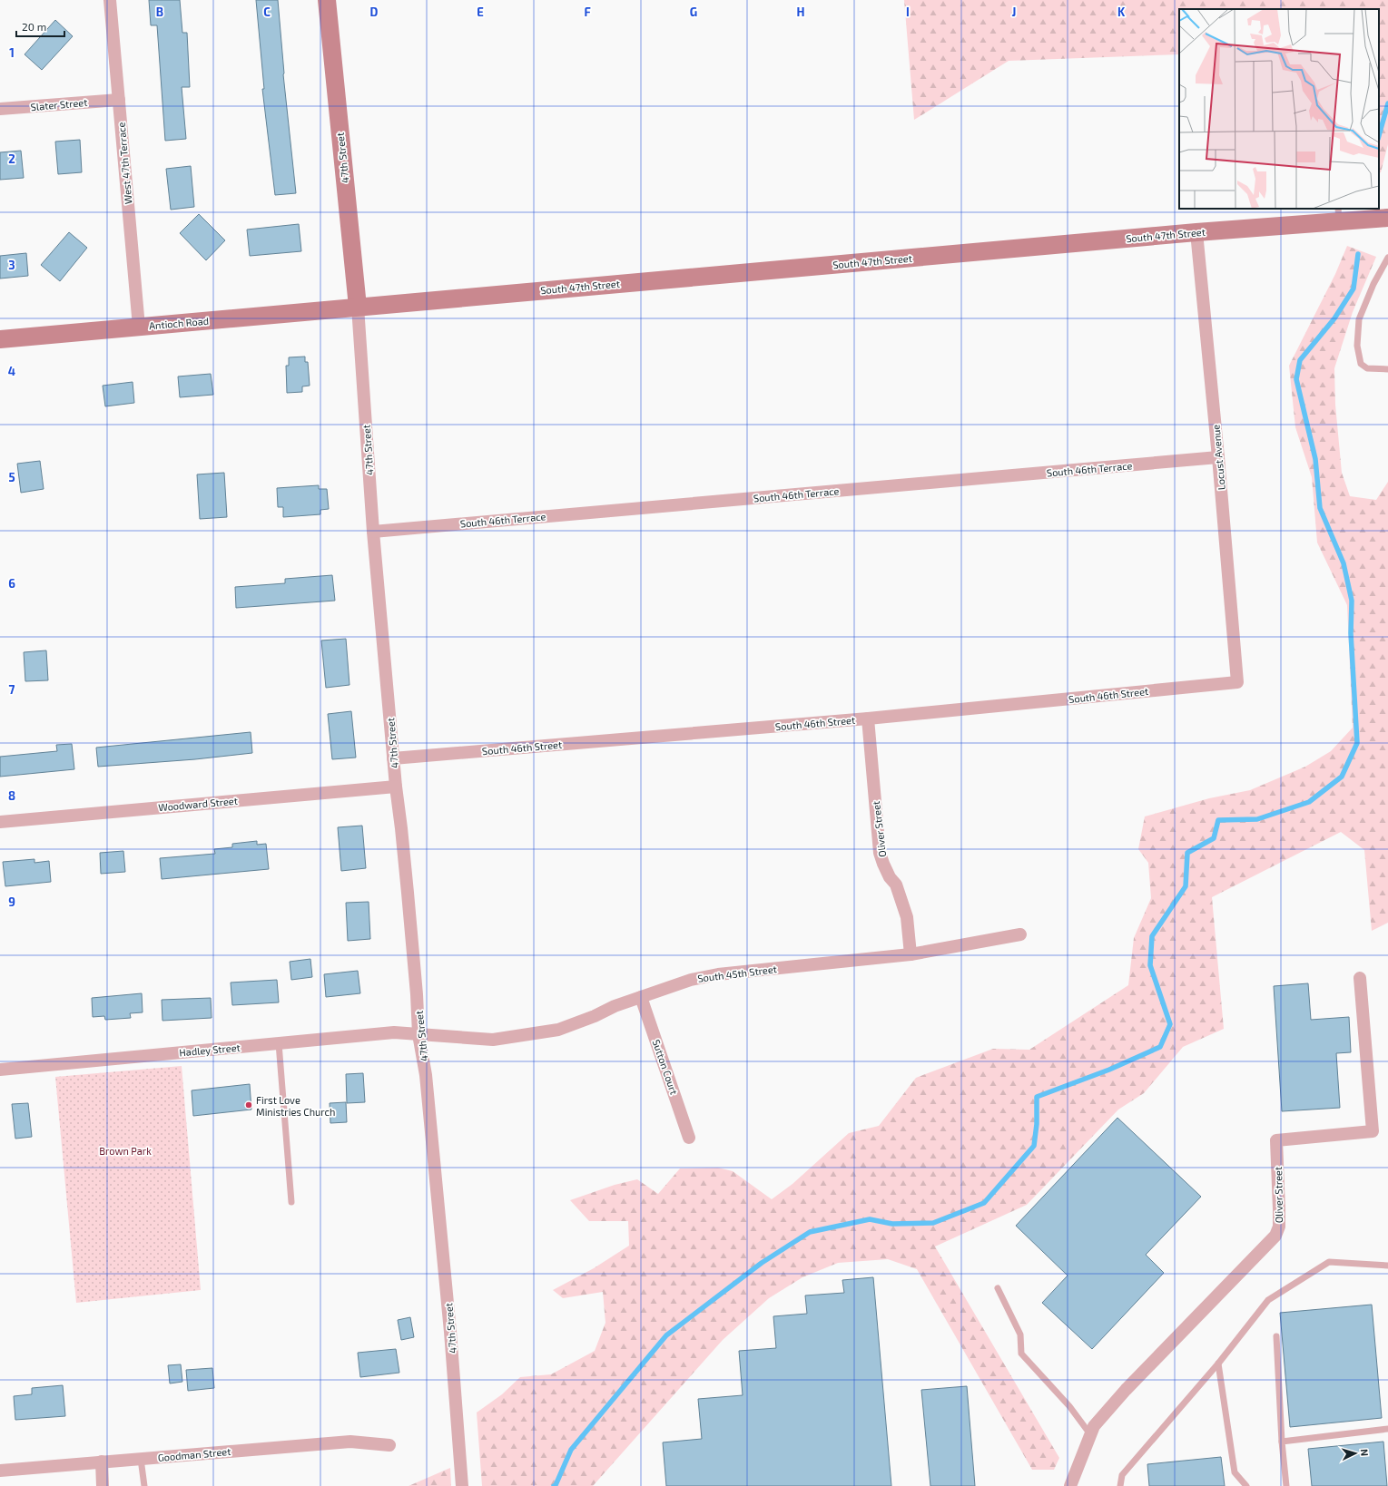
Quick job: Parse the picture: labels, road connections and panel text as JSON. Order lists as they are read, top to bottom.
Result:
{
  "streets": {
    "main road": ["47th Street", "South 47th Street", "Antioch Road"],
    "street": [
      "Slater Street",
      "West 47th Terrace",
      "Locust Avenue",
      "South 46th Terrace",
      "South 46th Street",
      "Woodward Street",
      "Oliver Street",
      "South 45th Street",
      "Hadley Street",
      "Sutton Court",
      "Goodman Street"
    ]
  },
  "crossings": [
    ["Slater Street", "West 47th Terrace"],
    ["47th Street", "South 47th Street"],
    ["47th Street", "Antioch Road"],
    ["47th Street", "South 46th Terrace"],
    ["47th Street", "South 46th Street"],
    ["47th Street", "Woodward Street"],
    ["47th Street", "South 45th Street"],
    ["47th Street", "Hadley Street"],
    ["West 47th Terrace", "Antioch Road"],
    ["South 47th Street", "Antioch Road"],
    ["South 47th Street", "Locust Avenue"],
    ["Locust Avenue", "South 46th Terrace"],
    ["Locust Avenue", "South 46th Street"],
    ["South 46th Street", "Oliver Street"],
    ["Oliver Street", "South 45th Street"],
    ["South 45th Street", "Hadley Street"],
    ["South 45th Street", "Sutton Court"]
  ],
  "parks": ["Brown Park"],
  "places": ["First Love Ministries Church"],
  "scale_bar": "20 m",
  "north": "right",
  "grid": {
    "columns": [
      "B",
      "C",
      "D",
      "E",
      "F",
      "G",
      "H",
      "I",
      "J",
      "K"
    ],
    "rows": [
      "1",
      "2",
      "3",
      "4",
      "5",
      "6",
      "7",
      "8",
      "9"
    ]
  }
}
